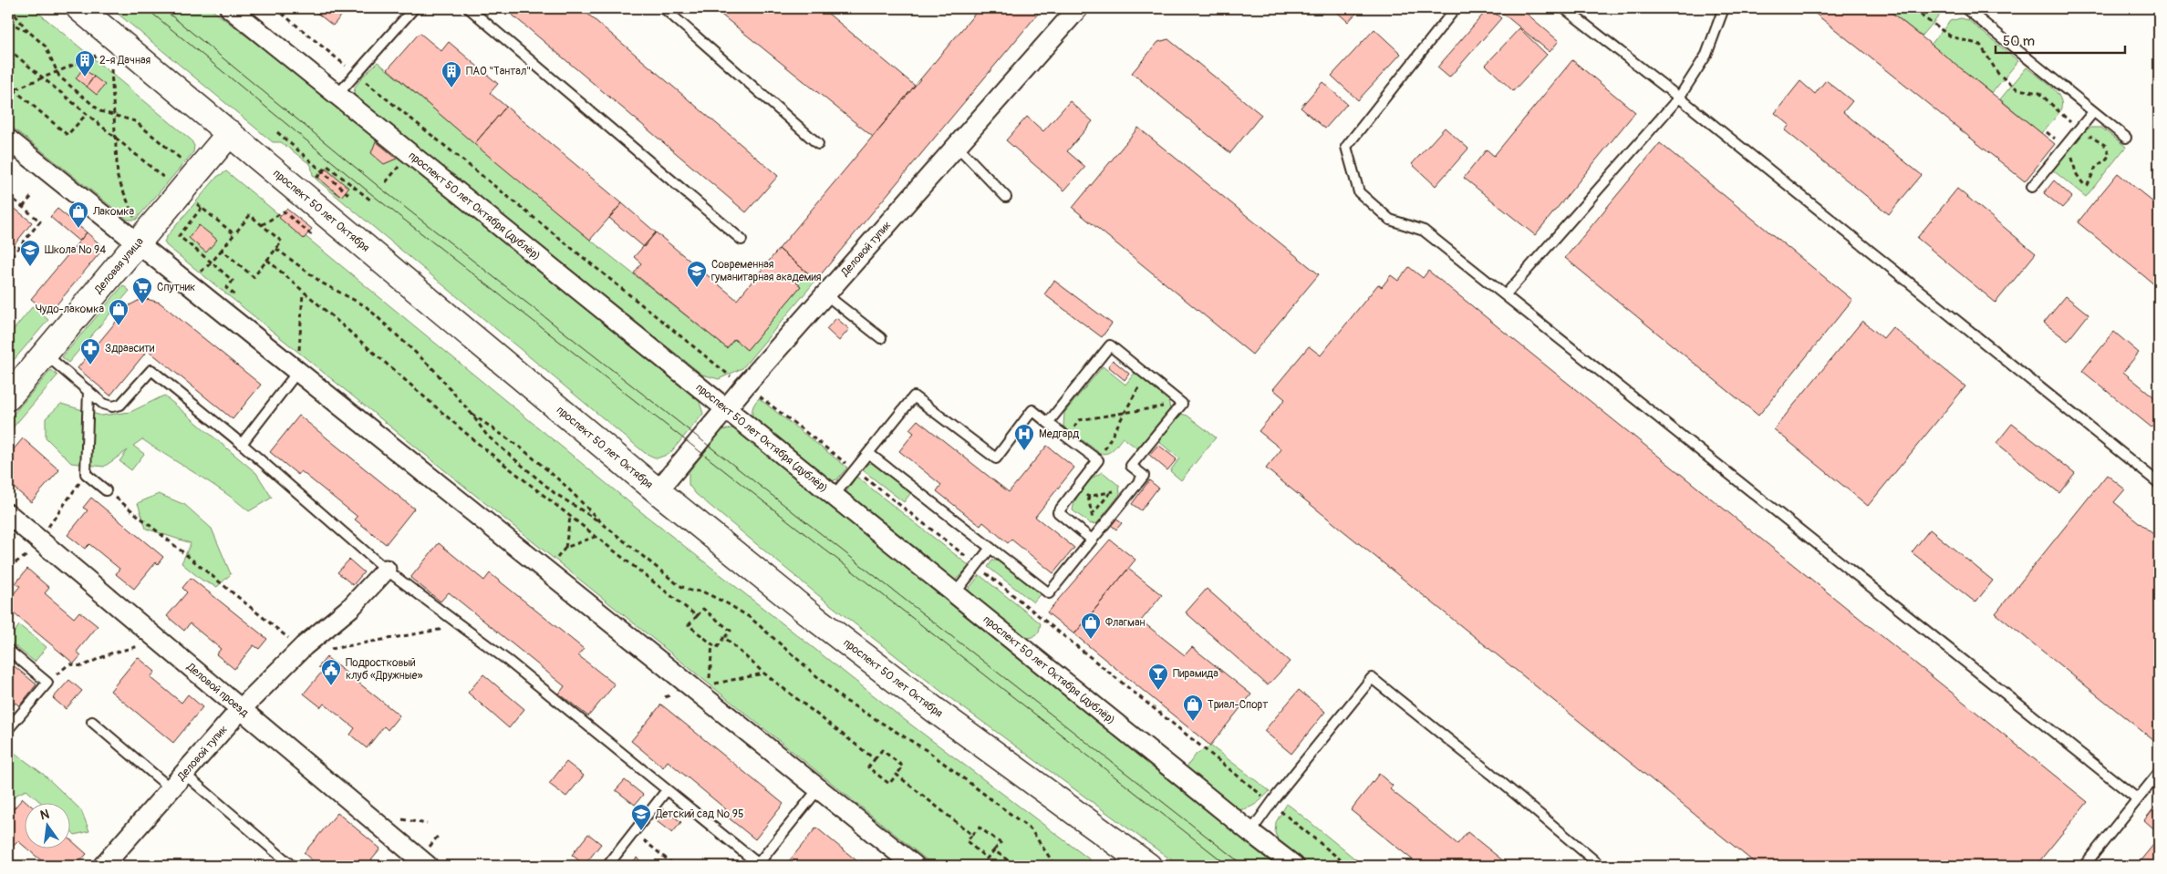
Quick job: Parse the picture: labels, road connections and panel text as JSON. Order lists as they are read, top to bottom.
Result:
{
  "streets": {
    "main road": ["проспект 50 лет Октября", "Деловая улица"],
    "street": ["проспект 50 лет Октября (дублёр)", "Деловой тупик", "Деловой проезд"]
  },
  "crossings": [
    ["проспект 50 лет Октября (дублёр)", "Деловой тупик"],
    ["проспект 50 лет Октября", "Деловой тупик"],
    ["проспект 50 лет Октября", "Деловая улица"],
    ["Деловой тупик", "Деловой проезд"]
  ],
  "places": {
    "building": ["2-я Дачная", "ПАО \"Тантал\""],
    "shop": [
      "Лакомка",
      "Чудо-лакомка",
      "Флагман",
      "Триал-Спорт"
    ],
    "school or university": ["Школа № 94", "Современная гуманитарная академия", "Детский сад № 95"],
    "supermarket": ["Спутник"],
    "pharmacy": ["Здравсити"],
    "hospital": ["Медгард"],
    "public building": ["Подростковый клуб «Дружные»"],
    "bar": ["Пирамида"]
  },
  "scale_bar": "50 m",
  "north": "top"
}
